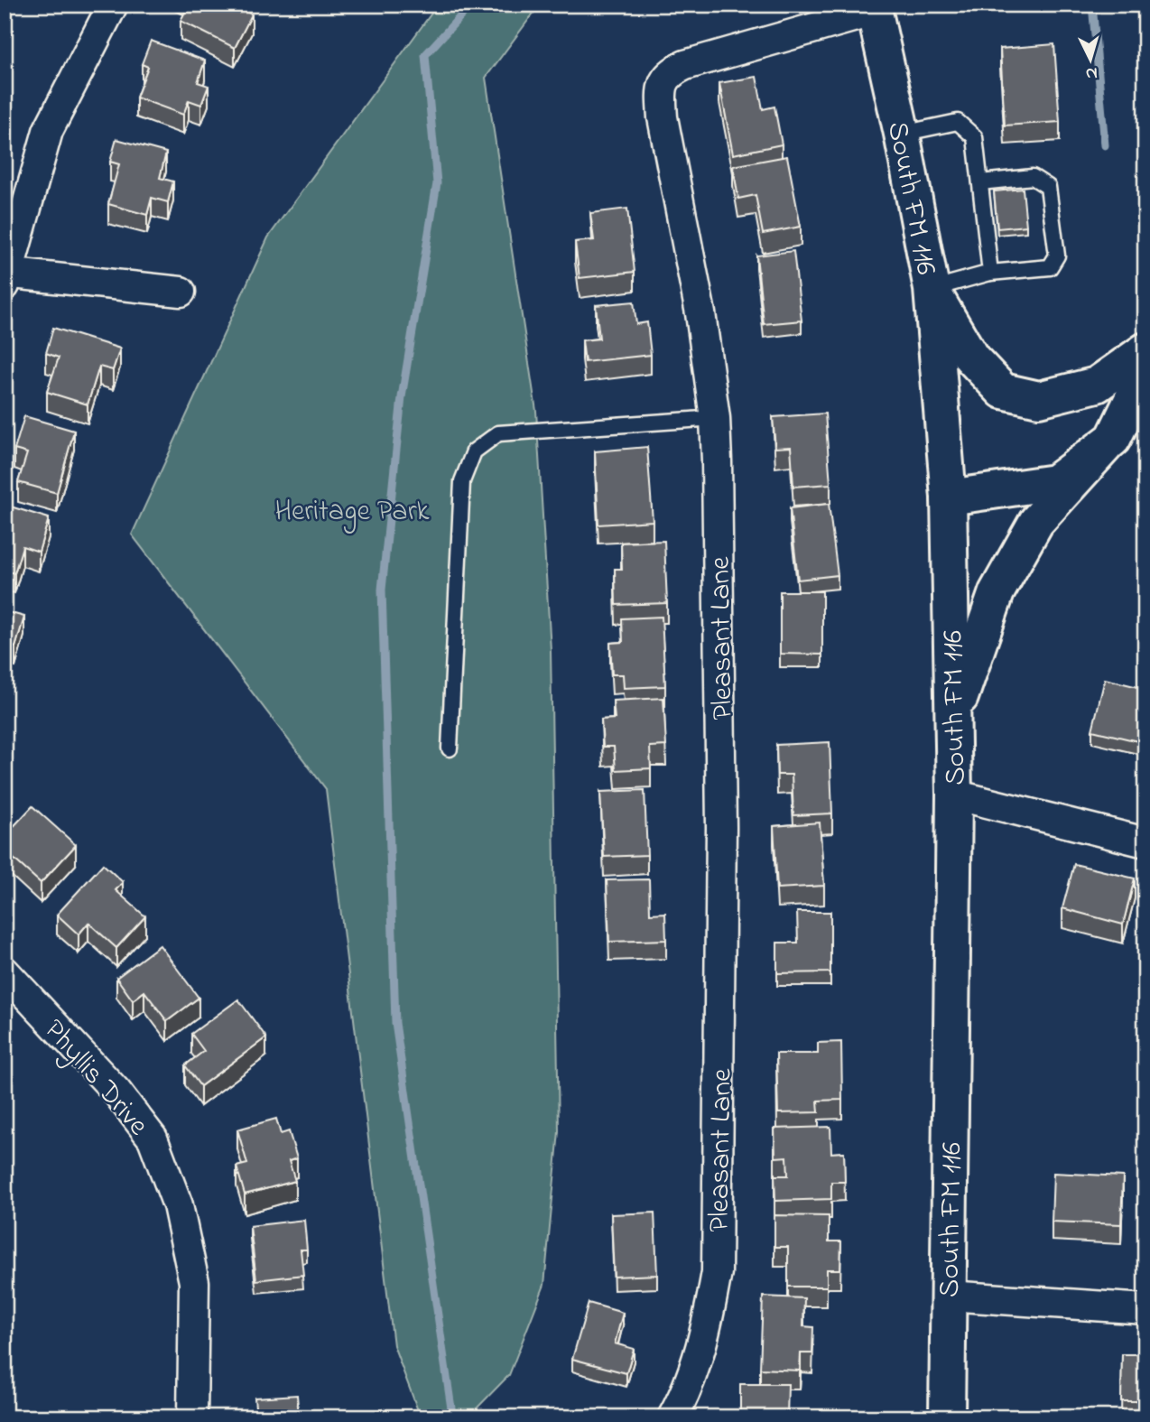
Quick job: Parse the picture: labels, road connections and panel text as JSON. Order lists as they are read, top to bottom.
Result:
{
  "streets": {
    "main road": ["South FM 116"],
    "street": ["Pleasant Lane", "Phyllis Drive"]
  },
  "crossings": [
    ["South FM 116", "Pleasant Lane"]
  ],
  "parks": ["Heritage Park"],
  "north": "bottom"
}
